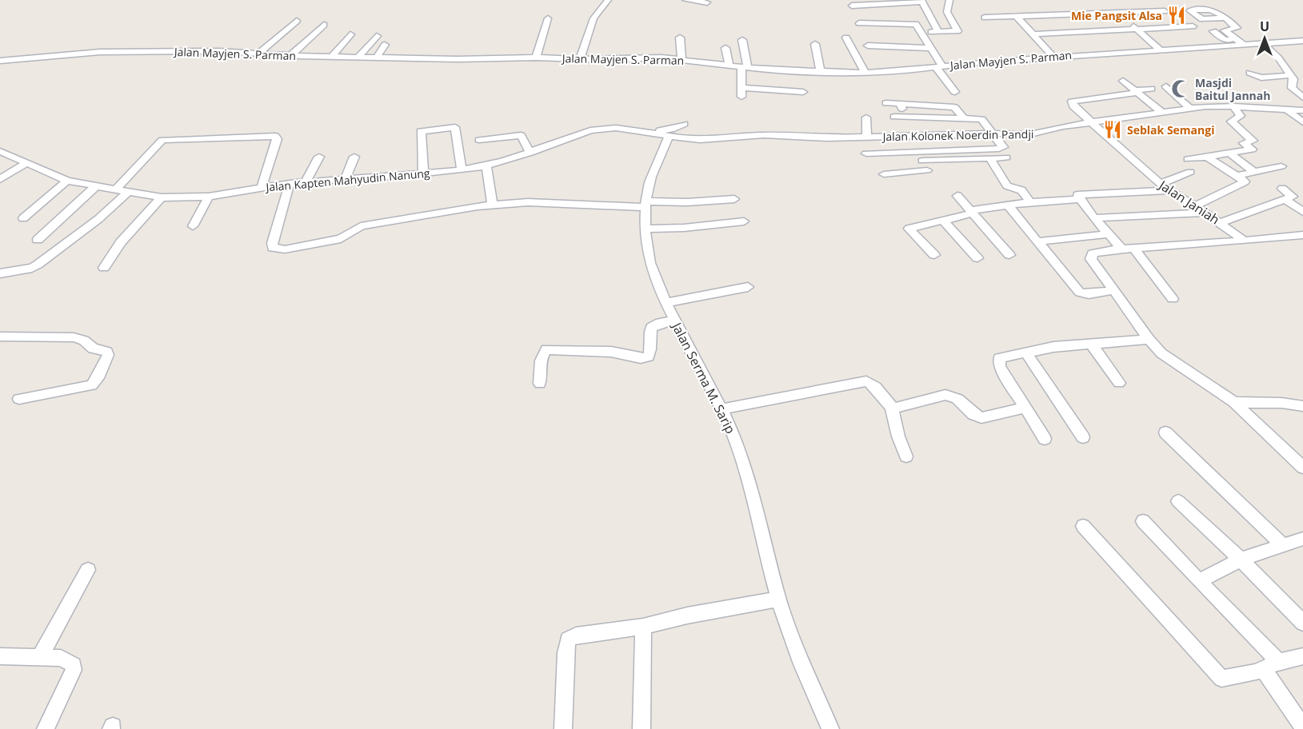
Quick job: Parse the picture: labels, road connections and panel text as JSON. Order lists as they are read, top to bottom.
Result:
{
  "streets": {
    "street": [
      "Jalan Mayjen S. Parman",
      "Jalan Kolonek Noerdin Pandji",
      "Jalan Kapten Mahyudin Nanung",
      "Jalan Janiah",
      "Jalan Serma M. Sarip"
    ]
  },
  "crossings": [
    ["Jalan Kolonek Noerdin Pandji", "Jalan Kapten Mahyudin Nanung"],
    ["Jalan Kolonek Noerdin Pandji", "Jalan Janiah"],
    ["Jalan Kolonek Noerdin Pandji", "Jalan Serma M. Sarip"],
    ["Jalan Kapten Mahyudin Nanung", "Jalan Serma M. Sarip"]
  ],
  "places": {
    "restaurant": ["Mie Pangsit Alsa", "Seblak Semangi"],
    "mosque": ["Masjdi Baitul Jannah"]
  },
  "north": "top"
}
